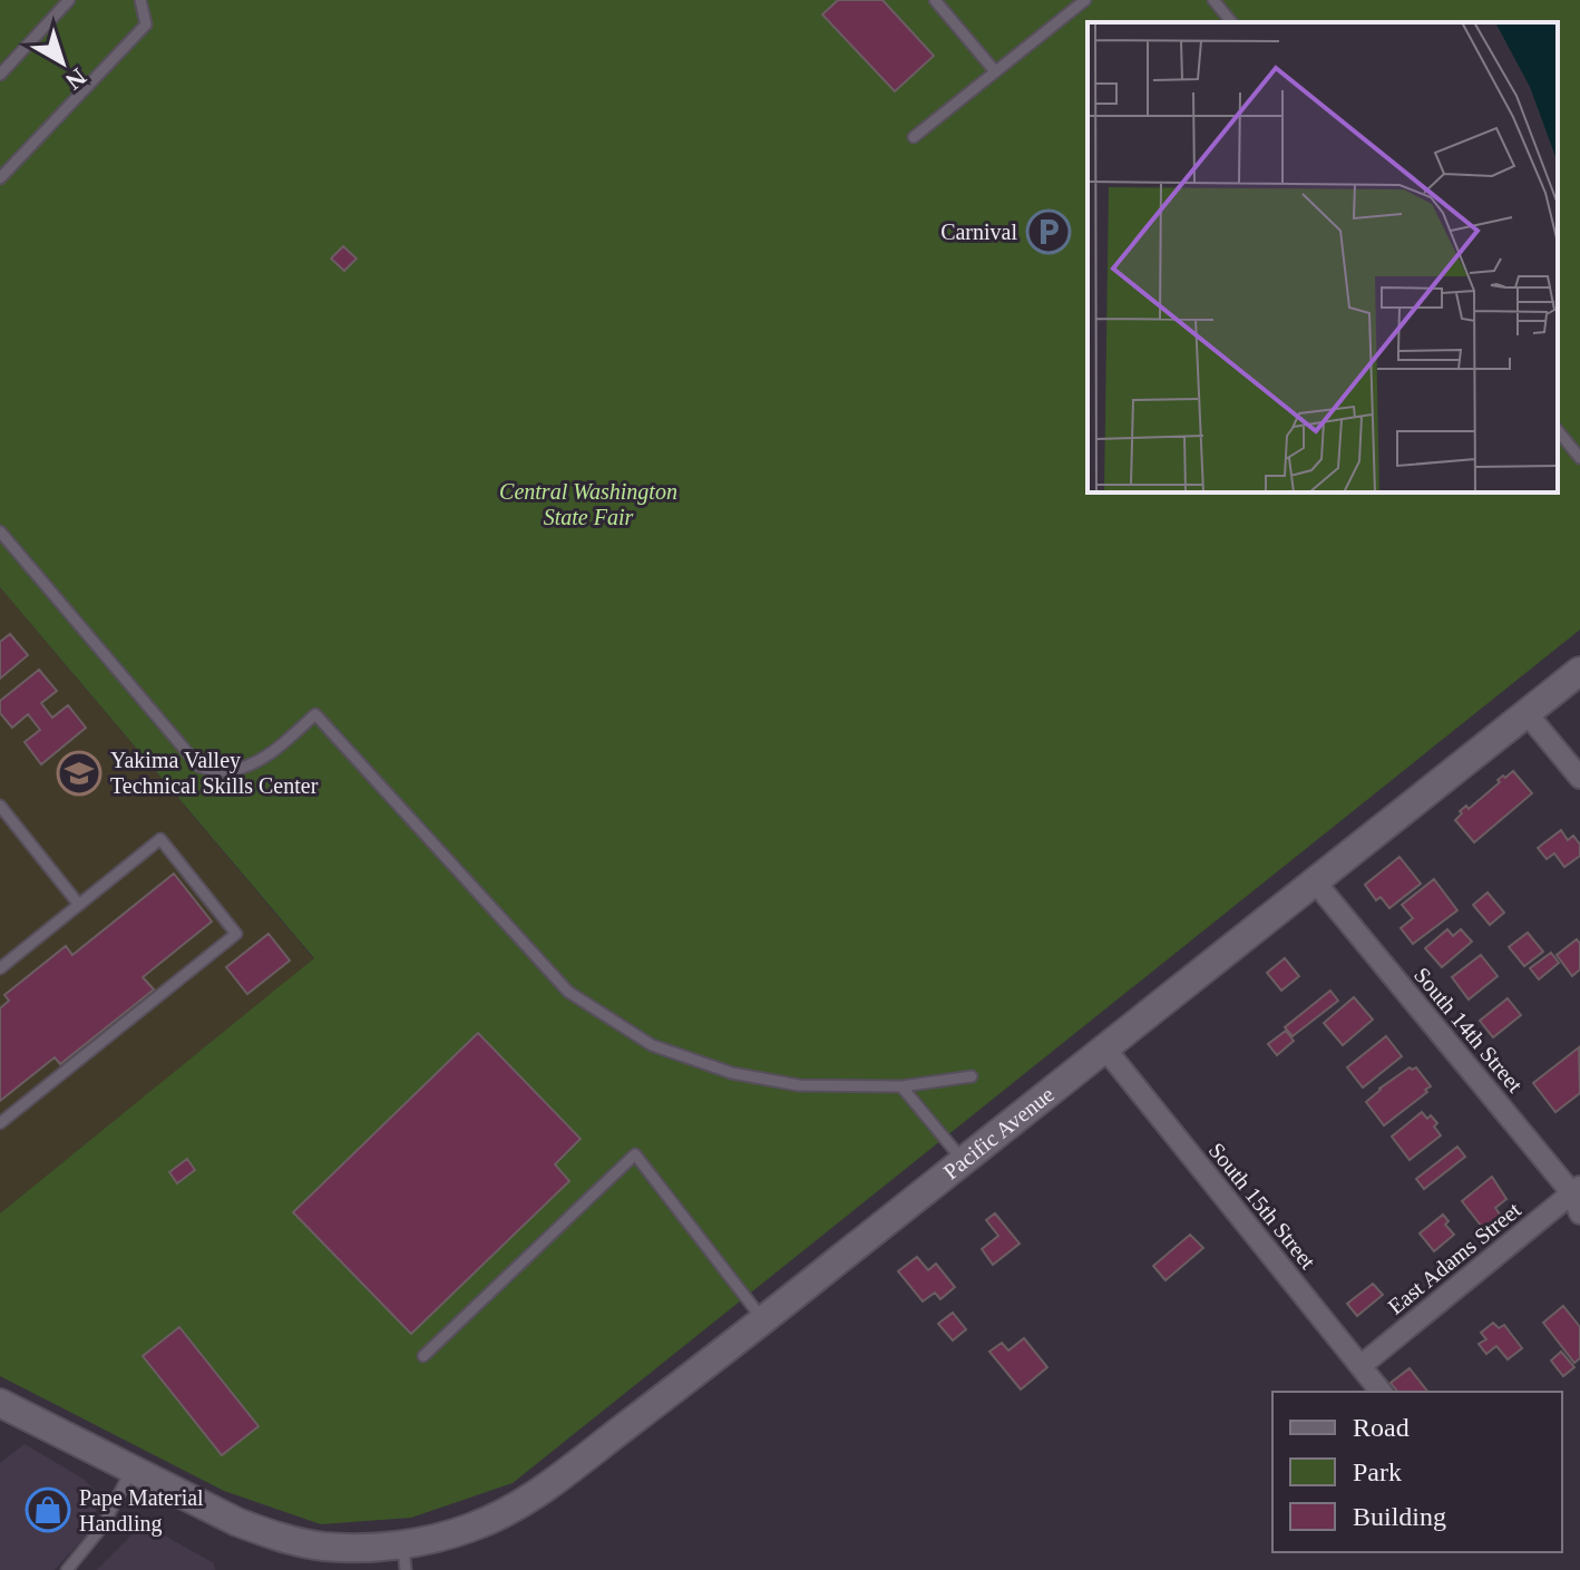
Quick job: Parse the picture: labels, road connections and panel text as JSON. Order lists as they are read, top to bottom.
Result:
{
  "streets": {
    "street": [
      "South 14th Street",
      "Pacific Avenue",
      "South 15th Street",
      "East Adams Street"
    ]
  },
  "crossings": [
    ["South 14th Street", "Pacific Avenue"],
    ["South 14th Street", "East Adams Street"],
    ["Pacific Avenue", "South 15th Street"],
    ["South 15th Street", "East Adams Street"]
  ],
  "parks": ["Central Washington State Fair"],
  "places": {
    "parking": ["Carnival"],
    "school or university": ["Yakima Valley Technical Skills Center"],
    "shop": ["Pape Material Handling"]
  },
  "legend": ["Road", "Park", "Building"],
  "north": "bottom right"
}
